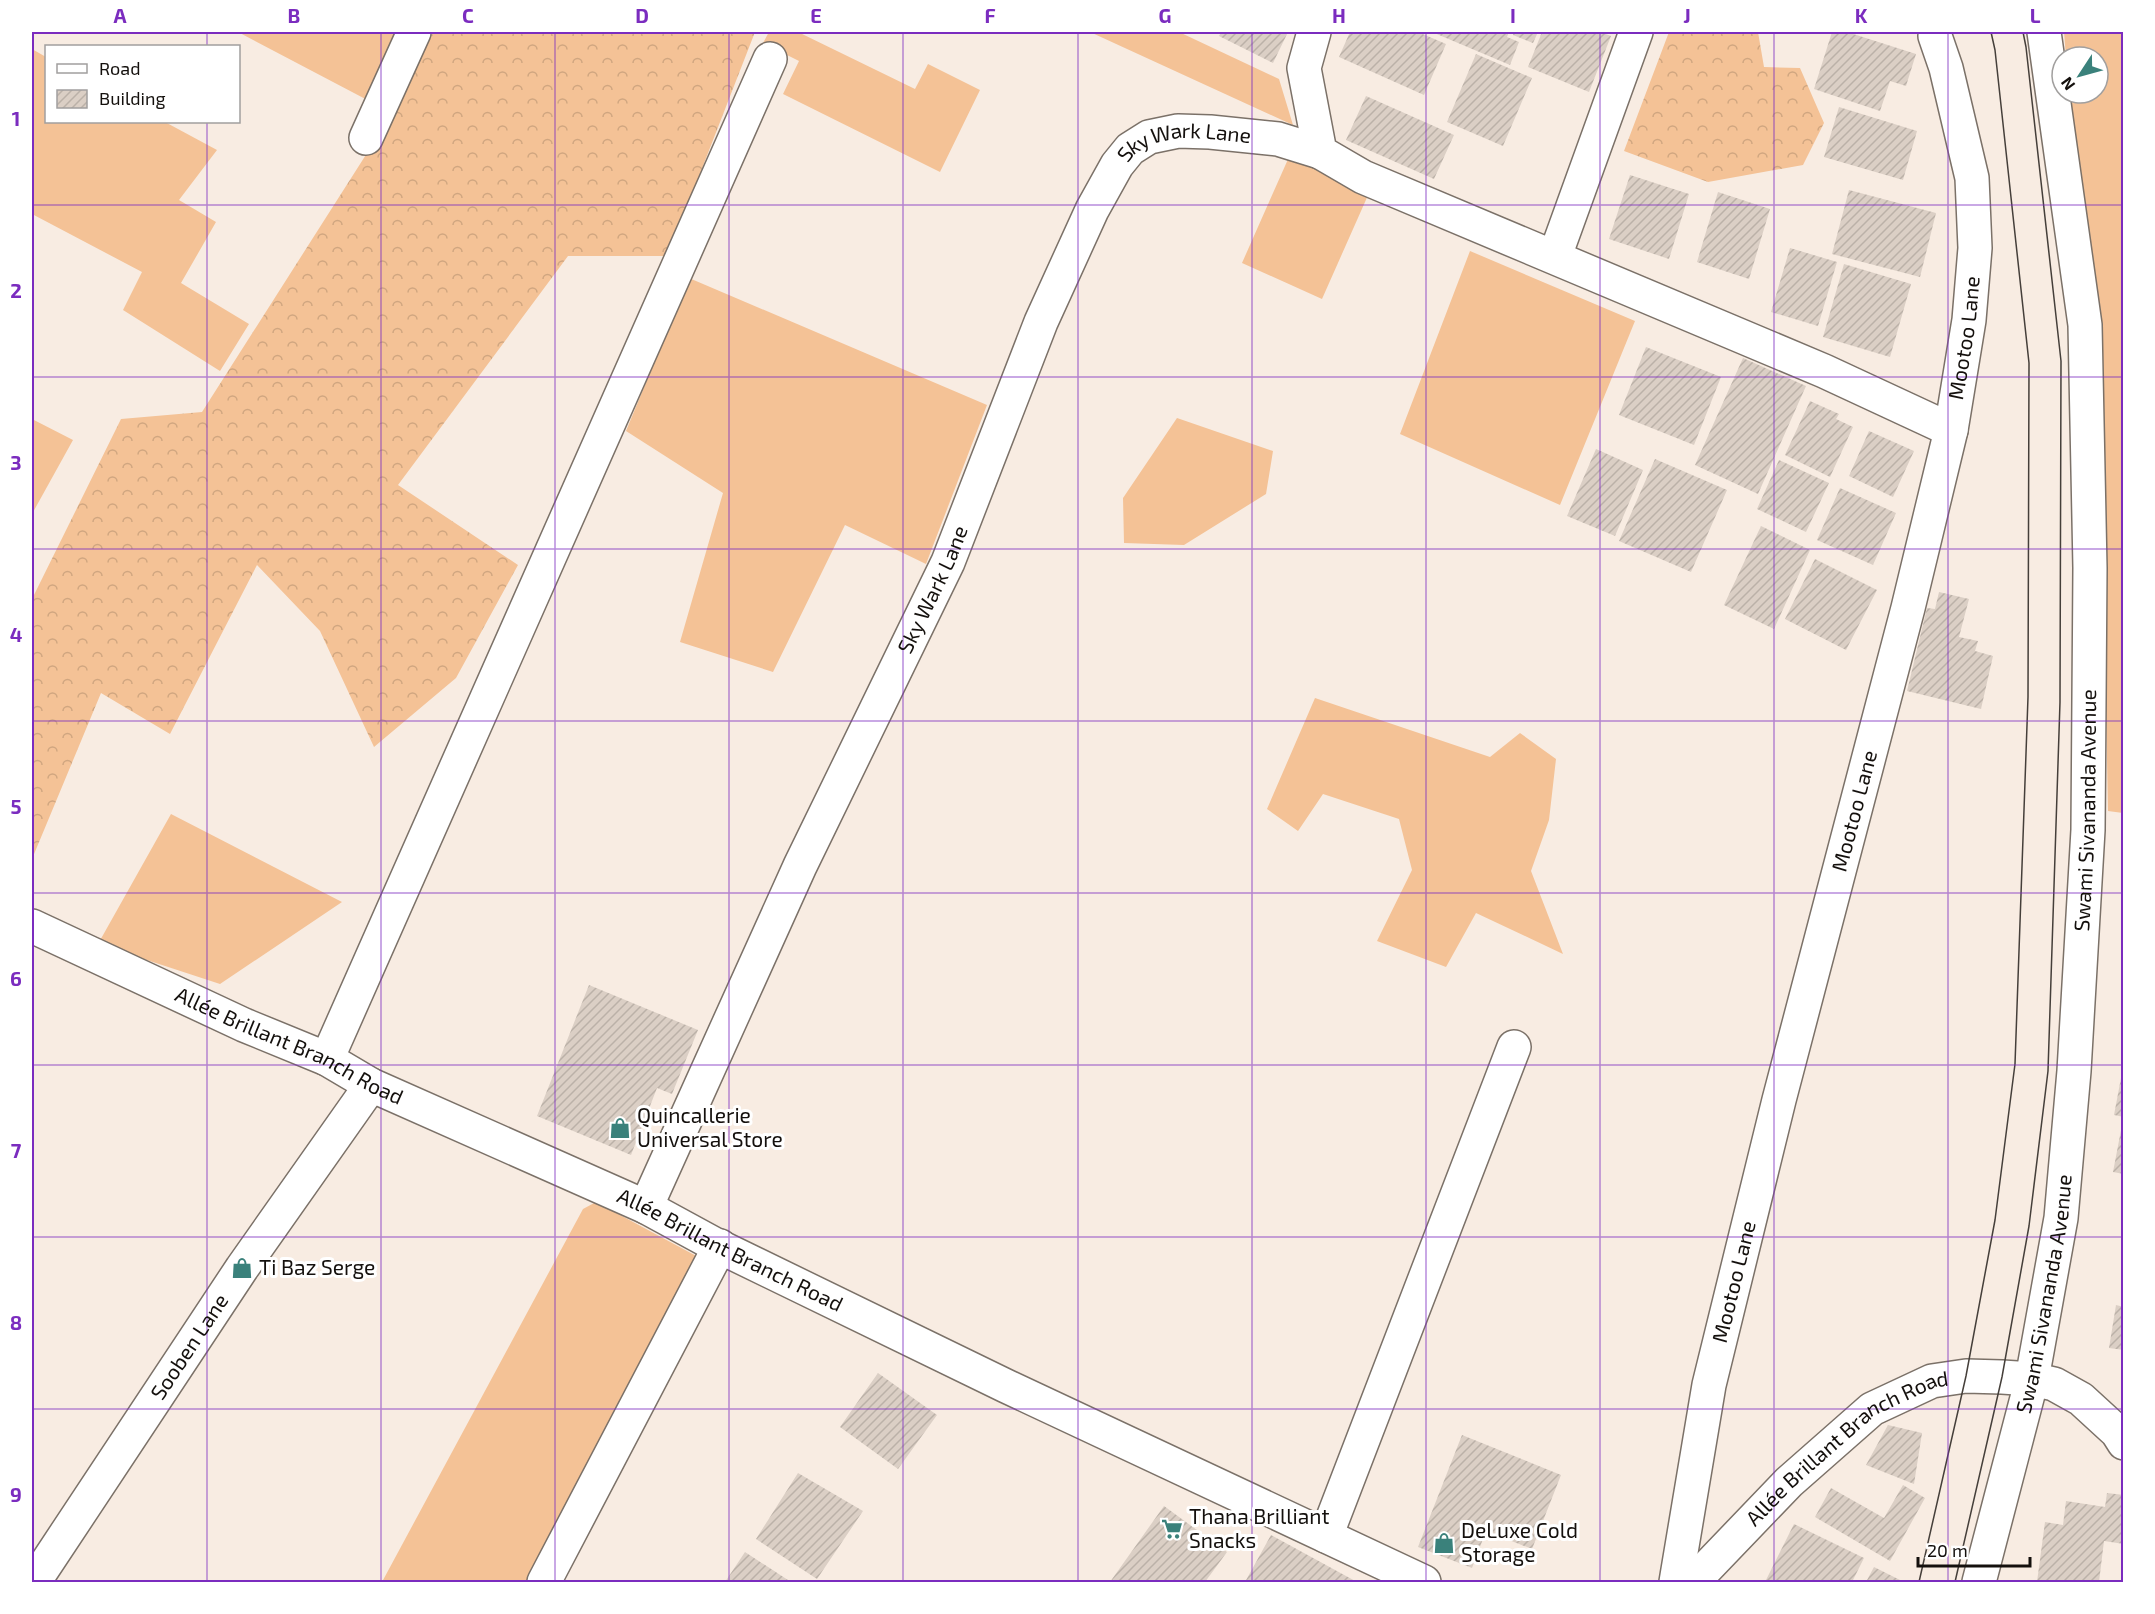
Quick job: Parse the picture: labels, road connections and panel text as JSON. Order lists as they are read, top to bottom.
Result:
{
  "streets": {
    "street": [
      "Sky Wark Lane",
      "Mootoo Lane",
      "Swami Sivananda Avenue",
      "Allée Brillant Branch Road",
      "Sooben Lane"
    ]
  },
  "crossings": [
    ["Sky Wark Lane", "Mootoo Lane"],
    ["Sky Wark Lane", "Allée Brillant Branch Road"],
    ["Swami Sivananda Avenue", "Allée Brillant Branch Road"],
    ["Allée Brillant Branch Road", "Sooben Lane"]
  ],
  "places": {
    "shop": ["Quincallerie Universal Store", "Ti Baz Serge", "DeLuxe Cold Storage"],
    "supermarket": ["Thana Brilliant Snacks"]
  },
  "legend": ["Road", "Building"],
  "scale_bar": "20 m",
  "north": "bottom left",
  "grid": {
    "columns": [
      "A",
      "B",
      "C",
      "D",
      "E",
      "F",
      "G",
      "H",
      "I",
      "J",
      "K",
      "L"
    ],
    "rows": [
      "1",
      "2",
      "3",
      "4",
      "5",
      "6",
      "7",
      "8",
      "9"
    ]
  }
}
